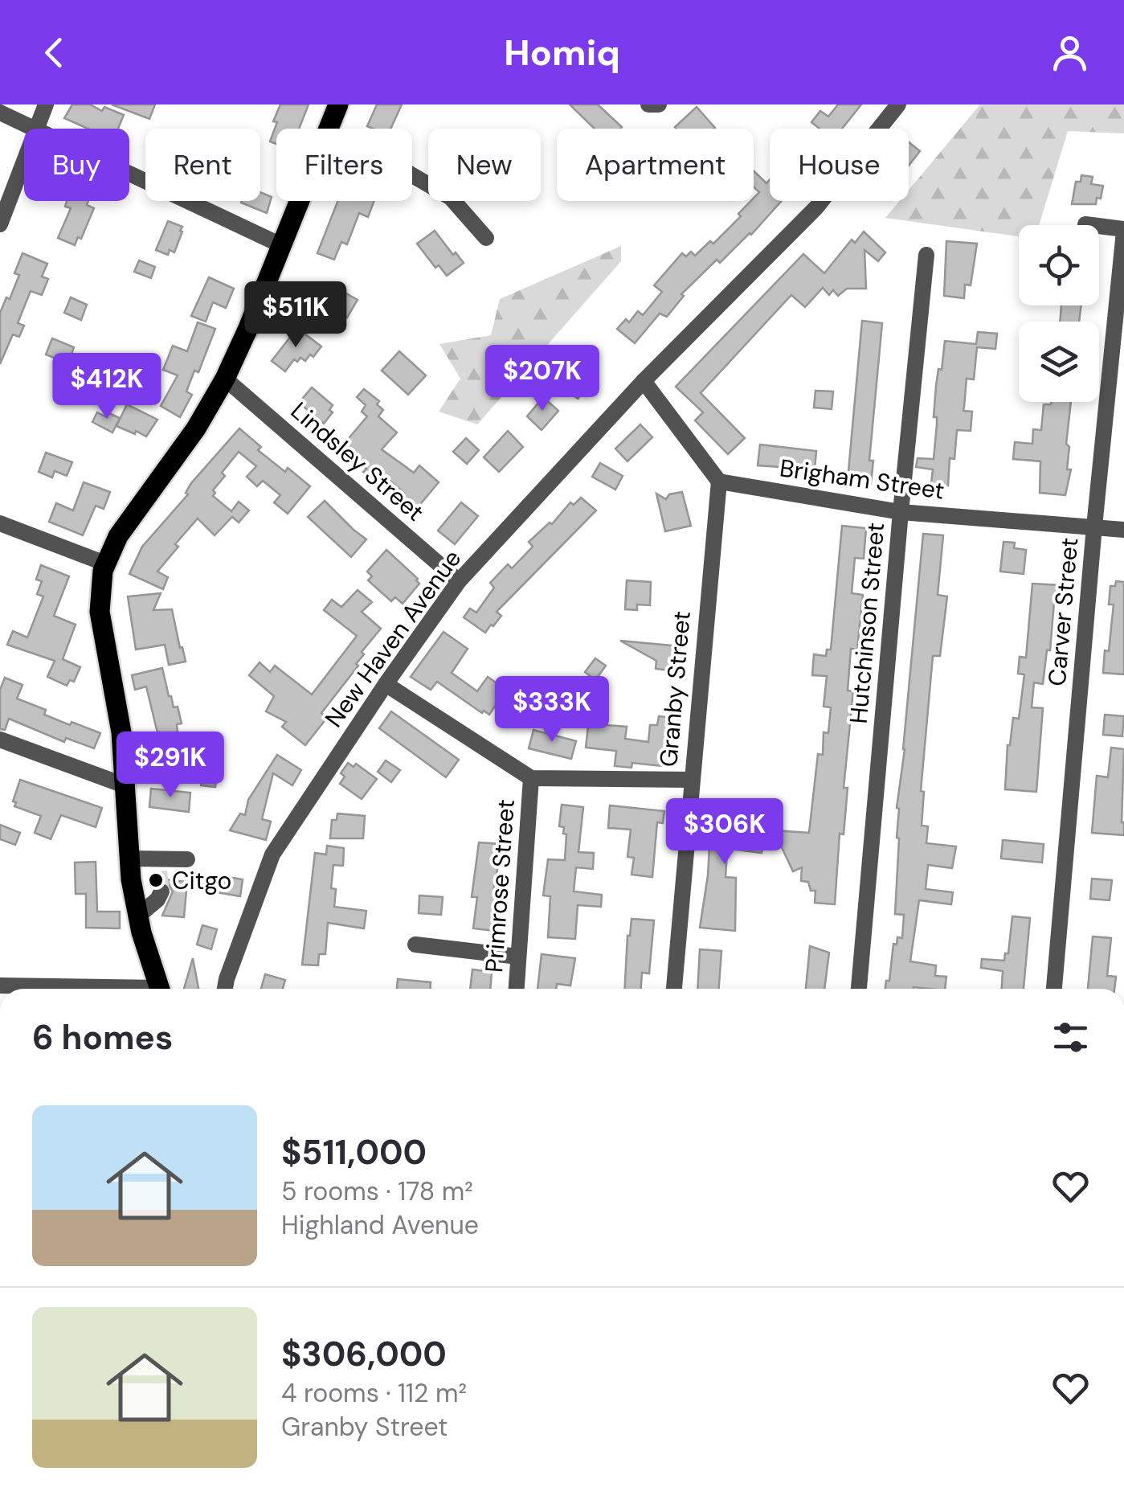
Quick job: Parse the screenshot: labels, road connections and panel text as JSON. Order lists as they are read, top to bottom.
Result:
{
  "streets": {
    "street": [
      "Lindsley Street",
      "Brigham Street",
      "Carver Street",
      "Hutchinson Street",
      "New Haven Avenue",
      "Granby Street",
      "Primrose Street"
    ]
  },
  "crossings": [
    ["Lindsley Street", "New Haven Avenue"],
    ["Brigham Street", "Carver Street"],
    ["Brigham Street", "Hutchinson Street"],
    ["Brigham Street", "Granby Street"]
  ],
  "places": ["Citgo"],
  "page": {
    "header": "Homiq",
    "chip": [
      "Buy",
      "Rent",
      "Filters",
      "New",
      "Apartment",
      "House"
    ],
    "price": [
      "$511K",
      "$207K",
      "$412K",
      "$333K",
      "$291K",
      "$306K"
    ],
    "heading": "6 homes",
    "list": [
      {
        "name": "$511,000",
        "note": "5 rooms · 178 m² · Highland Avenue"
      },
      {
        "name": "$306,000",
        "note": "4 rooms · 112 m² · Granby Street"
      }
    ]
  }
}
